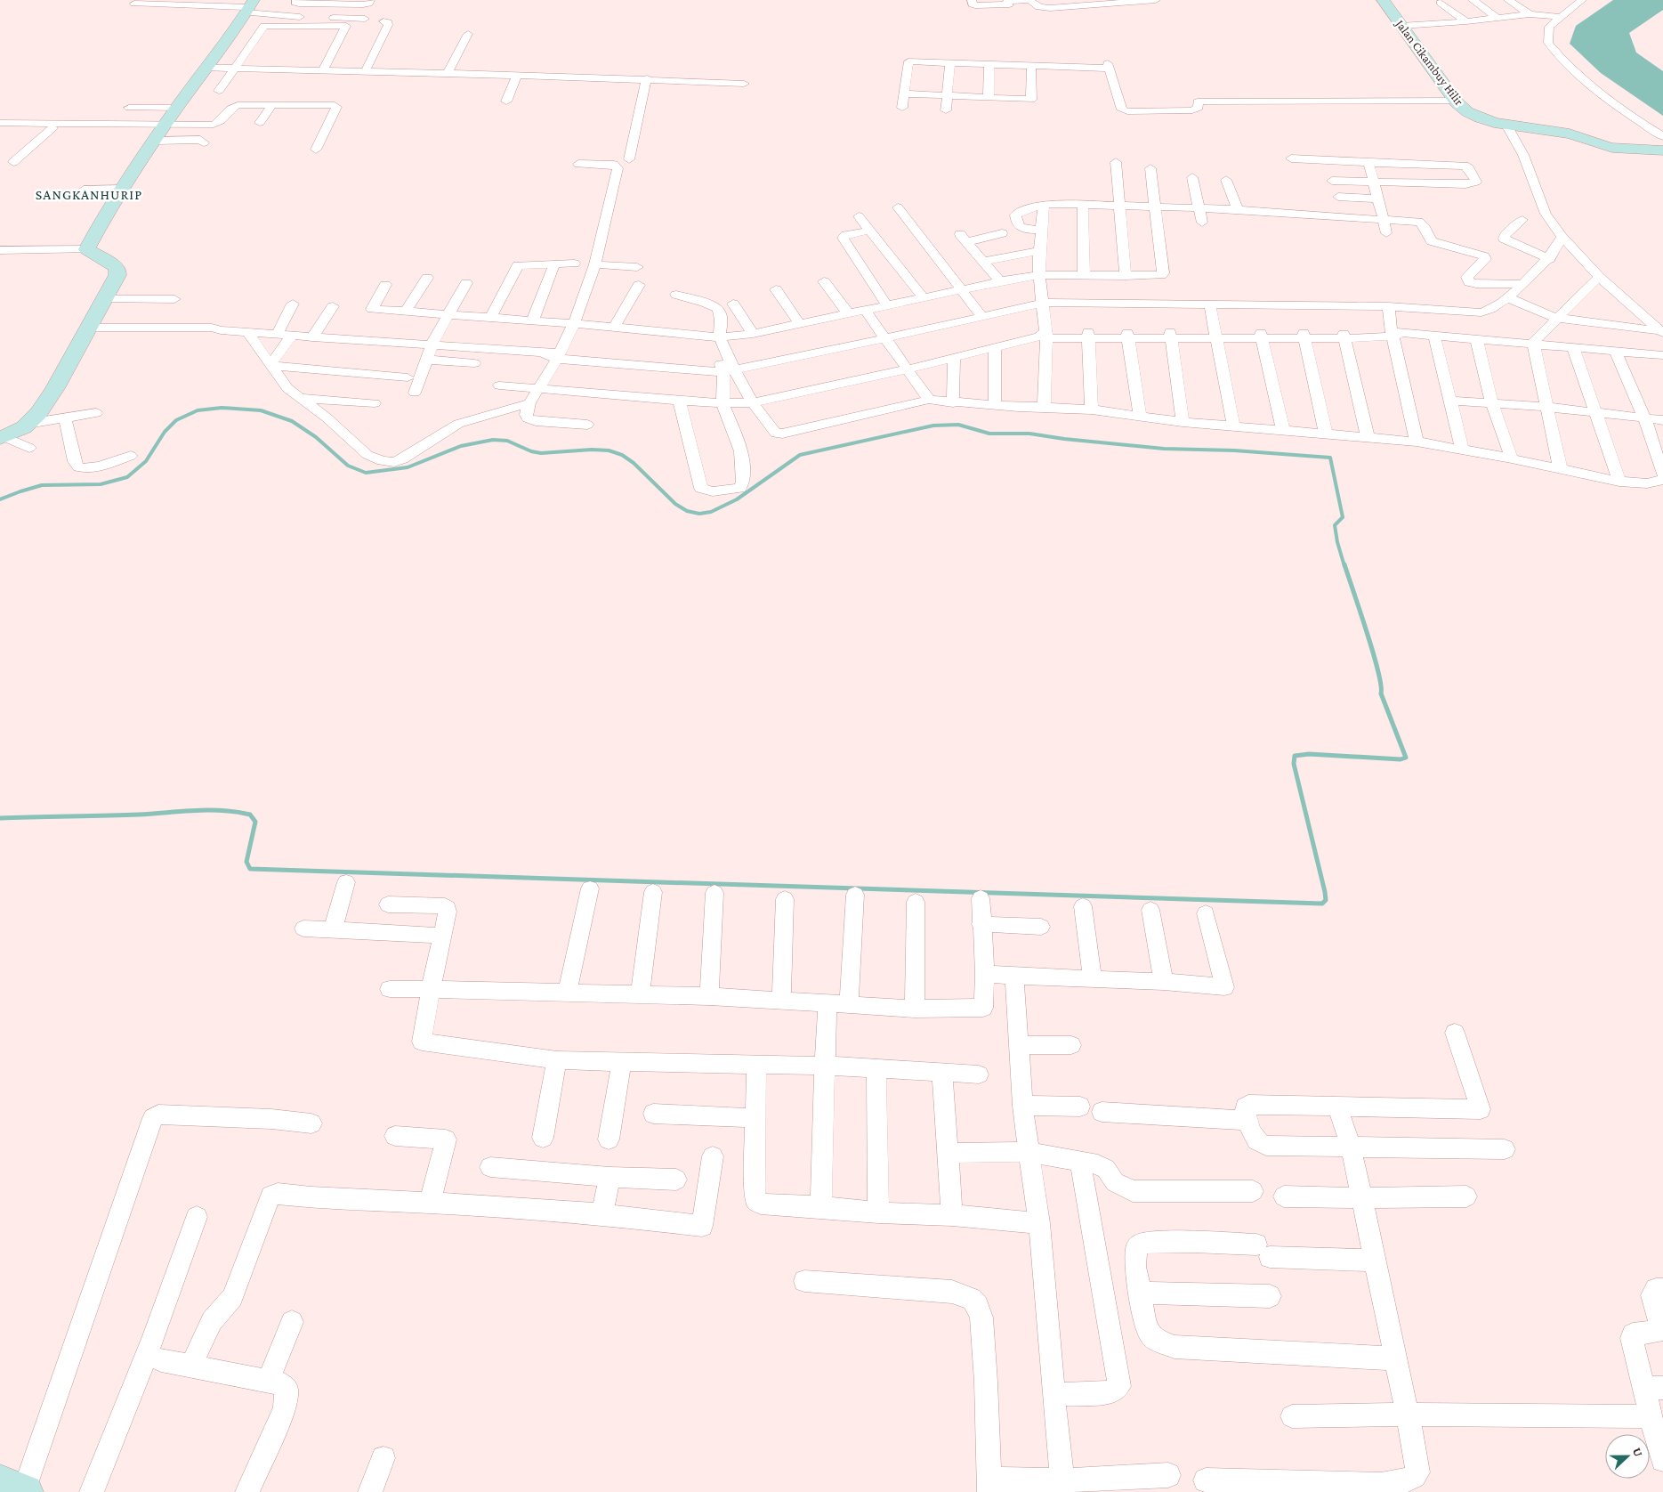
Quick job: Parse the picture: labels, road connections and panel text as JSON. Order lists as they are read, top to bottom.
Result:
{
  "streets": {
    "street": ["Jalan Cikambuy Hilir"]
  },
  "districts": ["SANGKANHURIP"],
  "north": "right"
}
